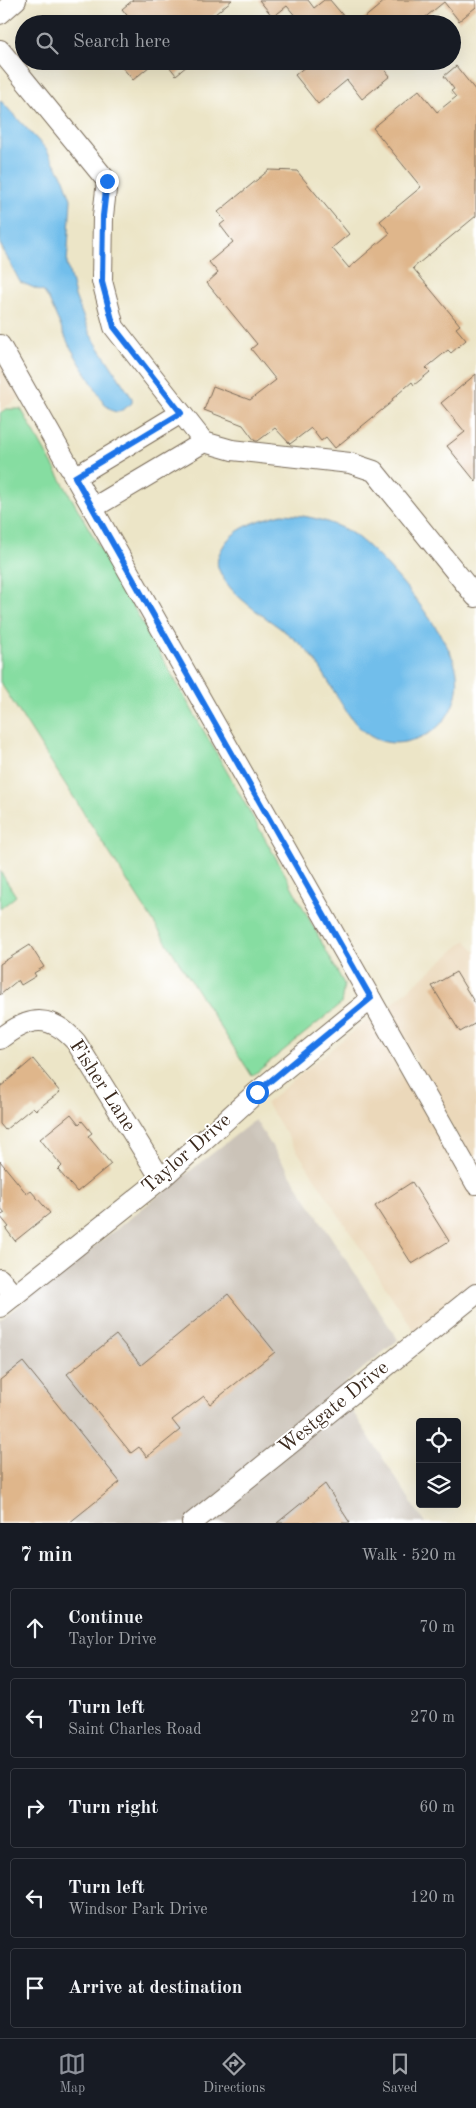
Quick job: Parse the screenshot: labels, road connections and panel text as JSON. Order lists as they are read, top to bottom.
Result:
{
  "streets": {
    "street": ["Fisher Lane", "Taylor Drive", "Westgate Drive"]
  },
  "crossings": [
    ["Fisher Lane", "Taylor Drive"]
  ],
  "page": {
    "search": "Search here",
    "heading": ["7 min", "Walk · 520 m"],
    "list": [
      ["Continue", "Taylor Drive", "70 m"],
      ["Turn left", "Saint Charles Road", "270 m"],
      ["Turn right", "60 m"],
      ["Turn left", "Windsor Park Drive", "120 m"],
      "Arrive at destination"
    ],
    "nav": ["Map", "Directions", "Saved"]
  }
}
